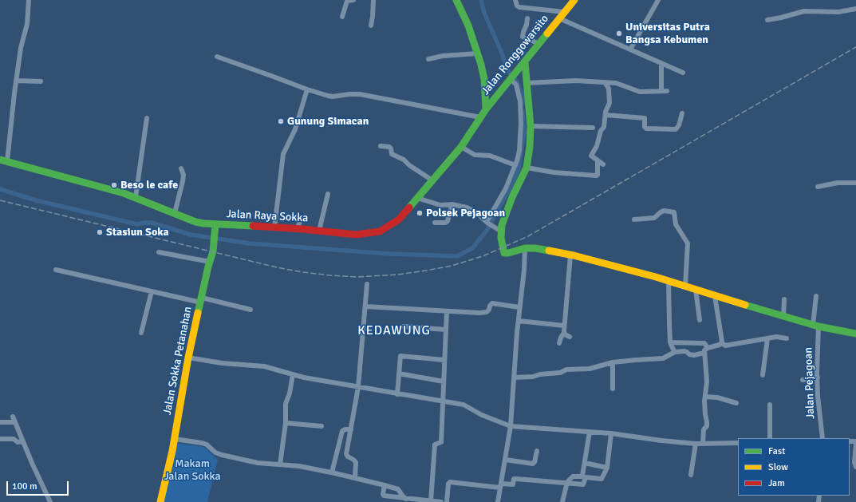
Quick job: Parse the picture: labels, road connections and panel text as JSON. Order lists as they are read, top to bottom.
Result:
{
  "streets": {
    "street": [
      "Jalan Ronggowarsito",
      "Jalan Raya Sokka",
      "Jalan Sokka Petanahan",
      "Jalan Pejagoan"
    ]
  },
  "crossings": [
    ["Jalan Ronggowarsito", "Jalan Raya Sokka"],
    ["Jalan Raya Sokka", "Jalan Sokka Petanahan"]
  ],
  "districts": ["KEDAWUNG"],
  "parks": ["Makam Jalan Sokka"],
  "places": [
    "Universitas Putra Bangsa Kebumen",
    "Gunung Simacan",
    "Beso le cafe",
    "Polsek Pejagoan",
    "Stasiun Soka"
  ],
  "legend": ["Fast", "Slow", "Jam"],
  "scale_bar": "100 m"
}
